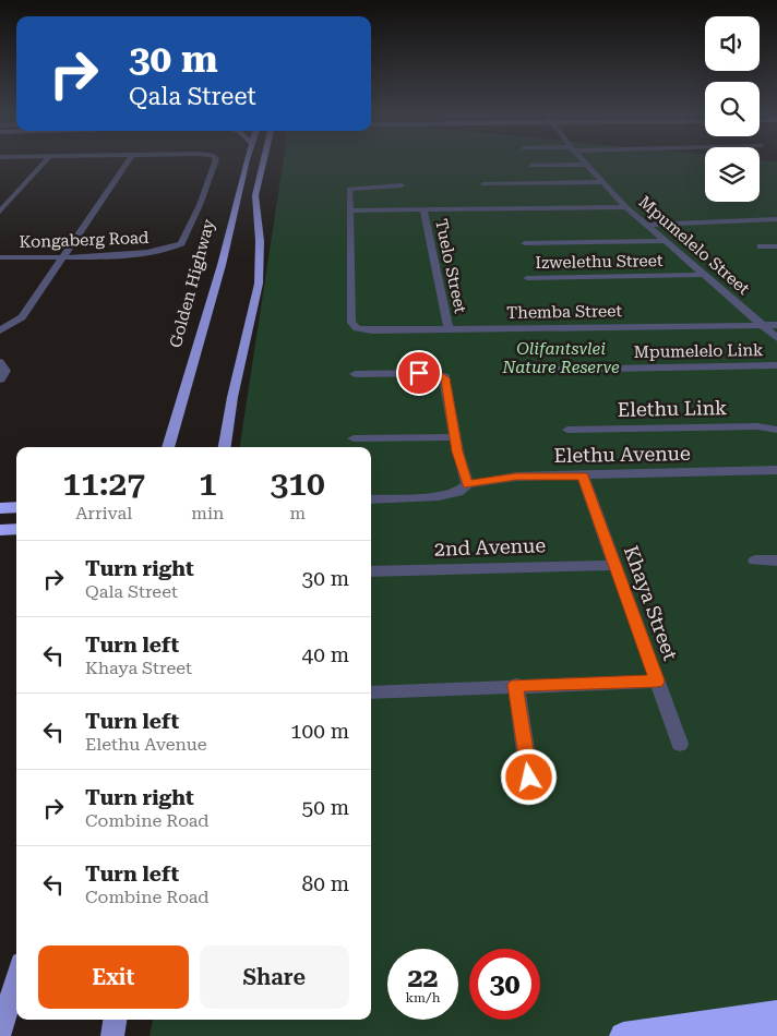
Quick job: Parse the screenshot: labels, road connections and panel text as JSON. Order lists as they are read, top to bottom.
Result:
{
  "streets": {
    "main road": ["Golden Highway"],
    "street": [
      "Kongaberg Road",
      "Mpumelelo Street",
      "Izwelethu Street",
      "Tuelo Street",
      "Themba Street",
      "Mpumelelo Link",
      "Elethu Link",
      "Elethu Avenue",
      "2nd Avenue",
      "Khaya Street"
    ]
  },
  "crossings": [
    ["Mpumelelo Street", "Izwelethu Street"],
    ["Mpumelelo Street", "Tuelo Street"],
    ["Mpumelelo Street", "Themba Street"],
    ["Tuelo Street", "Themba Street"],
    ["Elethu Avenue", "Khaya Street"],
    ["2nd Avenue", "Khaya Street"]
  ],
  "parks": ["Olifantsvlei Nature Reserve"],
  "page": {
    "turn": ["30 m", "Qala Street"],
    "eta": [
      "11:27",
      "Arrival",
      "1",
      "min",
      "310",
      "m"
    ],
    "list": [
      {
        "name": "Turn right",
        "note": "Qala Street",
        "value": "30 m"
      },
      {
        "name": "Turn left",
        "note": "Khaya Street",
        "value": "40 m"
      },
      {
        "name": "Turn left",
        "note": "Elethu Avenue",
        "value": "100 m"
      },
      {
        "name": "Turn right",
        "note": "Combine Road",
        "value": "50 m"
      },
      {
        "name": "Turn left",
        "note": "Combine Road",
        "value": "80 m"
      }
    ],
    "buttons": ["Exit", "Share"],
    "speed": "22 km/h",
    "limit": "30"
  }
}
